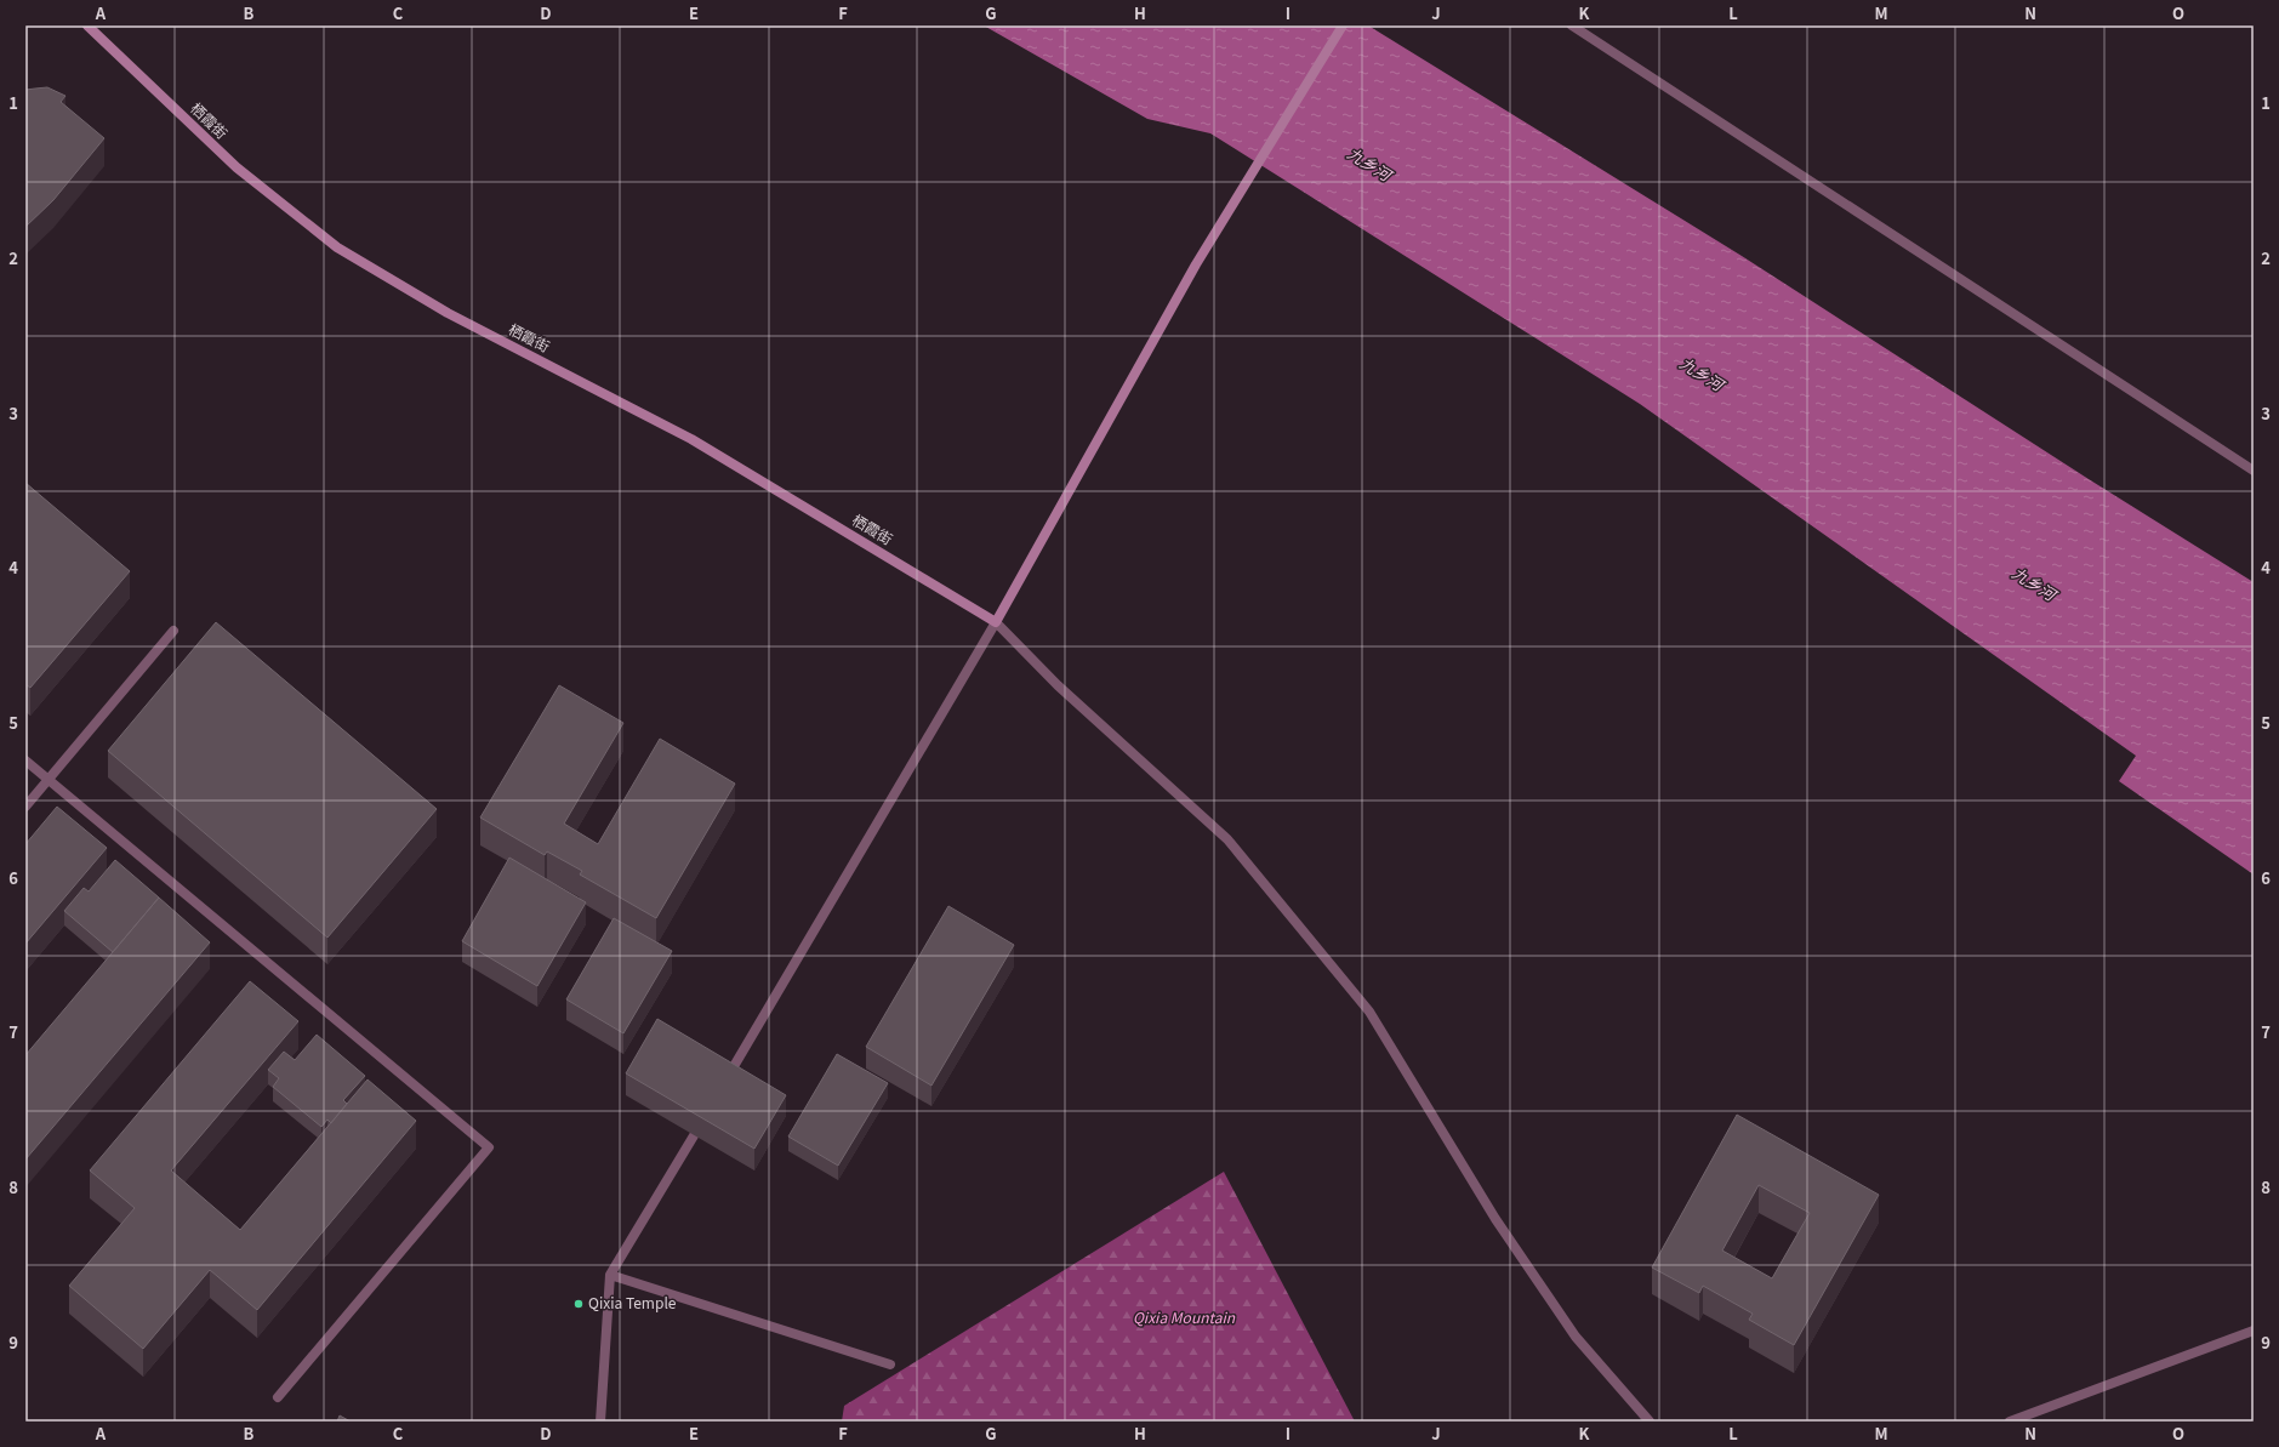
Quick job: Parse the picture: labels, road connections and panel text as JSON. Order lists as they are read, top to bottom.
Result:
{
  "streets": {
    "street": ["栖霞街"]
  },
  "water": ["九乡河"],
  "parks": ["Qixia Mountain"],
  "places": ["Qixia Temple"],
  "grid": {
    "columns": [
      "A",
      "B",
      "C",
      "D",
      "E",
      "F",
      "G",
      "H",
      "I",
      "J",
      "K",
      "L",
      "M",
      "N",
      "O"
    ],
    "rows": [
      "1",
      "2",
      "3",
      "4",
      "5",
      "6",
      "7",
      "8",
      "9"
    ]
  }
}
